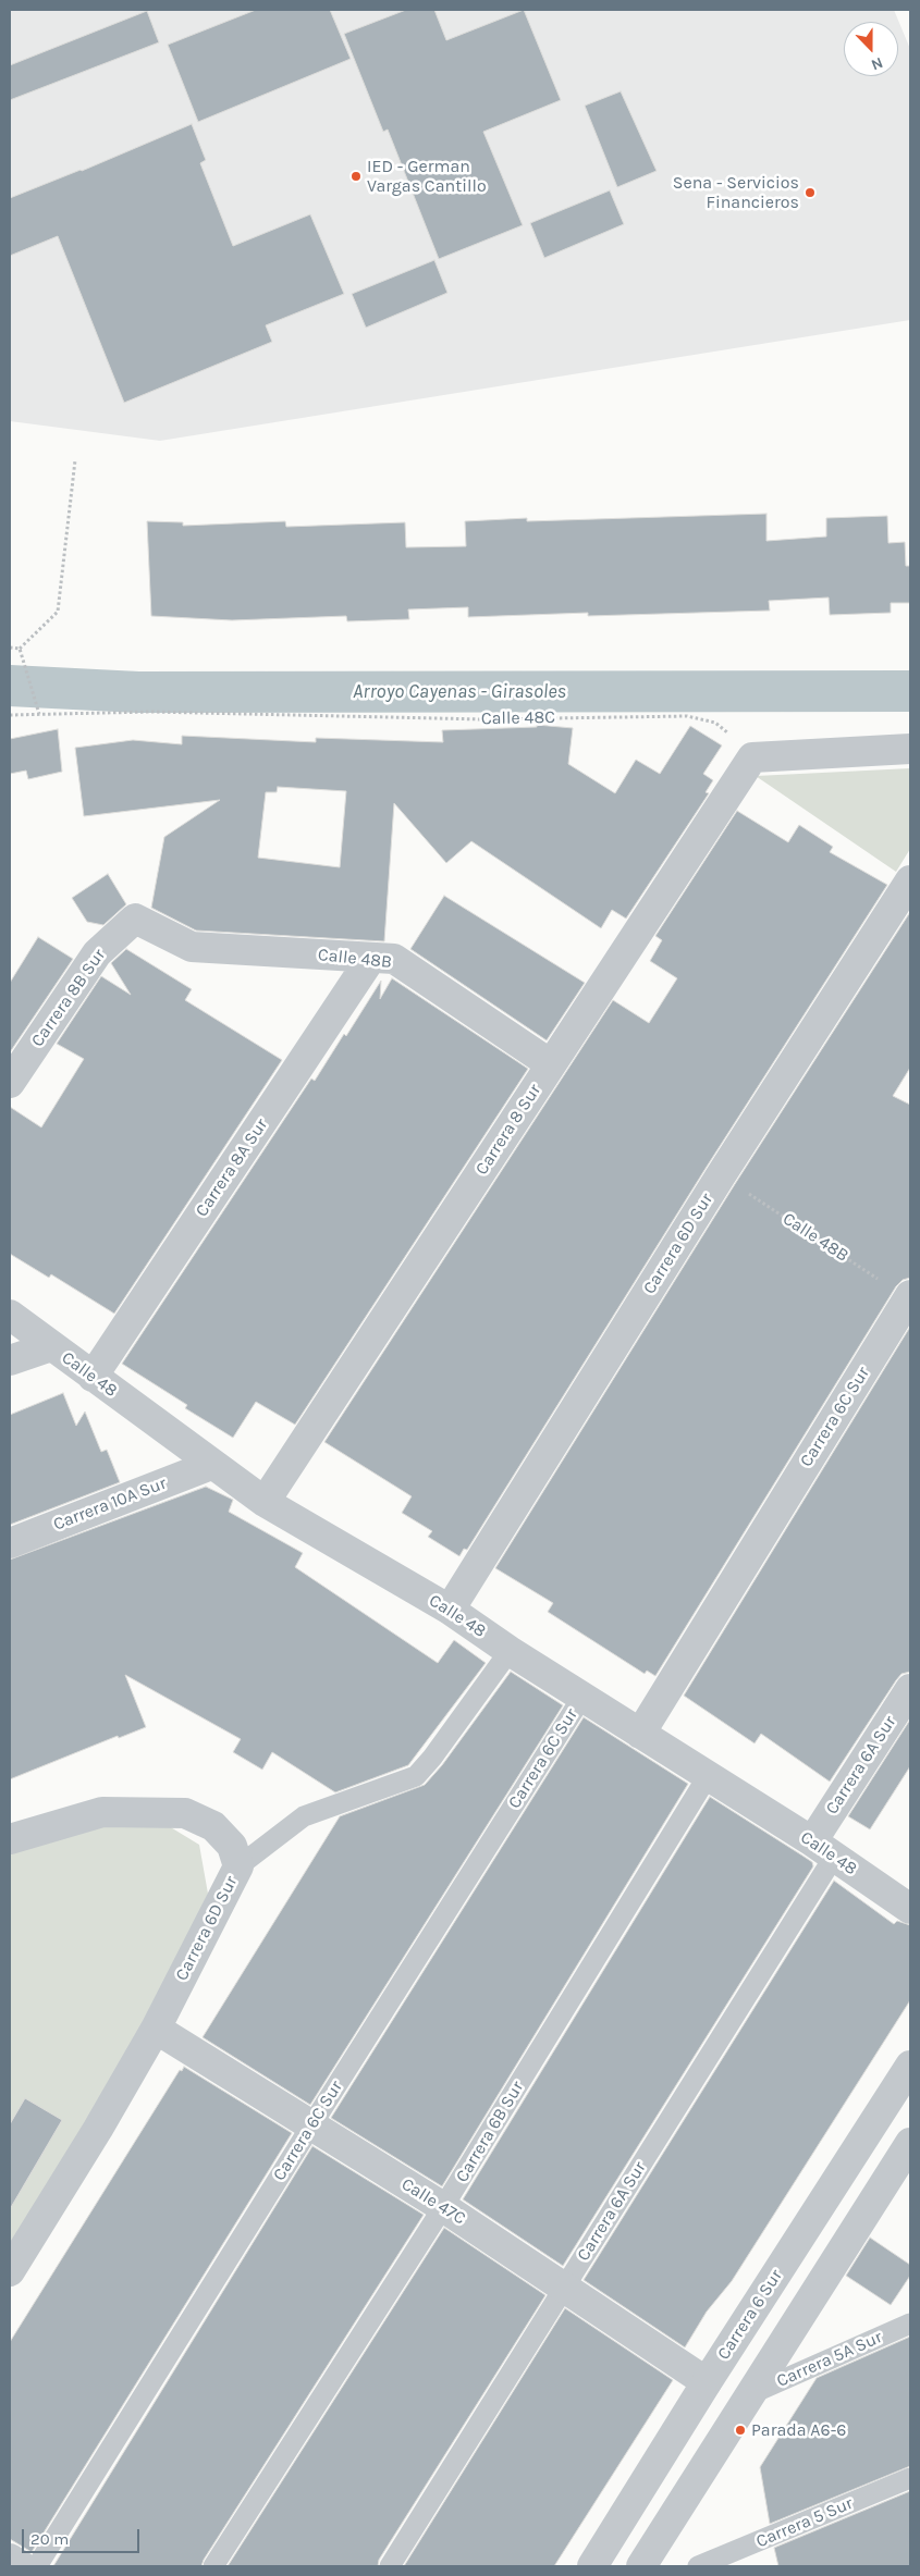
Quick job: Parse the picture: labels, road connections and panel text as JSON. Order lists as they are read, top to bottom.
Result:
{
  "streets": {
    "street": [
      "Calle 48B",
      "Carrera 8B Sur",
      "Carrera 8 Sur",
      "Carrera 8A Sur",
      "Carrera 6D Sur",
      "Calle 48",
      "Carrera 6C Sur",
      "Carrera 10A Sur",
      "Carrera 6A Sur",
      "Calle 47C",
      "Carrera 6 Sur"
    ],
    "lane": ["Carrera 6B Sur", "Carrera 5A Sur", "Carrera 5 Sur"],
    "path": ["Calle 48C"]
  },
  "crossings": [
    ["Calle 48C", "Carrera 8 Sur"],
    ["Calle 48B", "Carrera 8B Sur"],
    ["Calle 48B", "Carrera 8 Sur"],
    ["Calle 48B", "Carrera 8A Sur"],
    ["Calle 48B", "Carrera 6D Sur"],
    ["Calle 48B", "Carrera 6C Sur"],
    ["Carrera 8 Sur", "Calle 48"],
    ["Carrera 8A Sur", "Calle 48"],
    ["Carrera 6D Sur", "Calle 48"],
    ["Carrera 6D Sur", "Calle 47C"],
    ["Calle 48", "Carrera 6C Sur"],
    ["Calle 48", "Carrera 10A Sur"],
    ["Calle 48", "Carrera 6A Sur"],
    ["Calle 48", "Carrera 6B Sur"],
    ["Carrera 6C Sur", "Calle 47C"],
    ["Carrera 6A Sur", "Calle 47C"],
    ["Carrera 6B Sur", "Calle 47C"],
    ["Calle 47C", "Carrera 6 Sur"]
  ],
  "water": ["Arroyo Cayenas - Girasoles"],
  "places": ["IED - German Vargas Cantillo", "Sena - Servicios Financieros", "Parada A6-6"],
  "scale_bar": "20 m",
  "north": "bottom"
}
